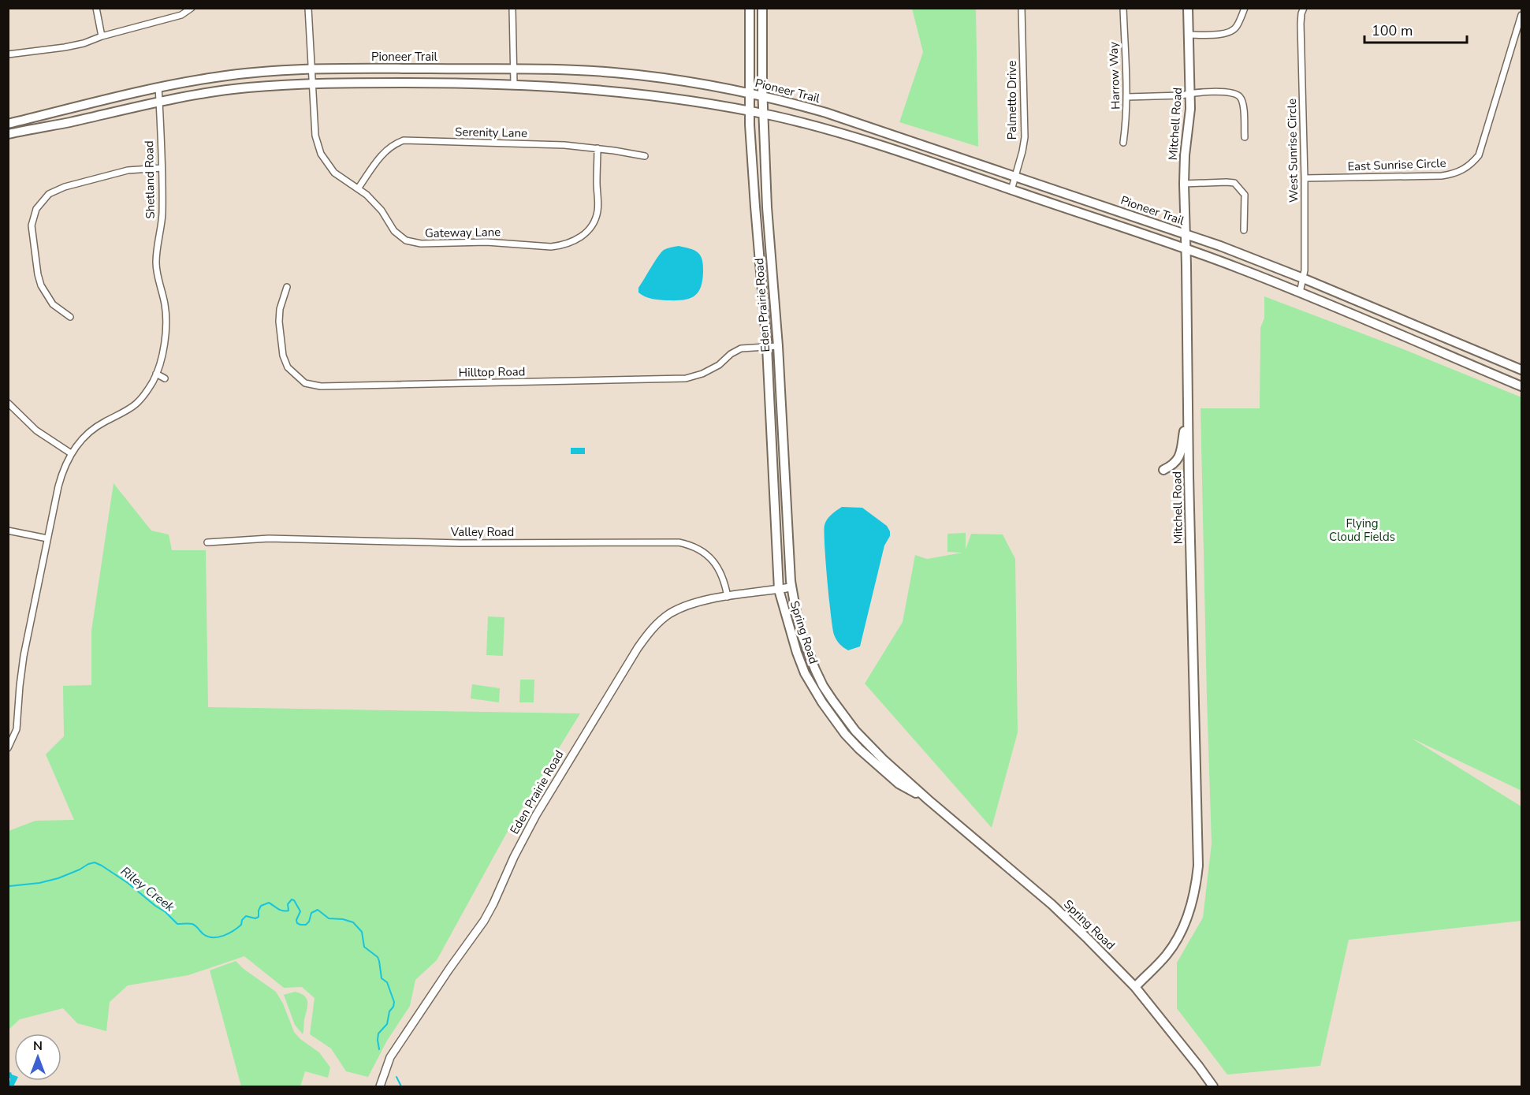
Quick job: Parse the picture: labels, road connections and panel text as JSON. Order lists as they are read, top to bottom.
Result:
{
  "streets": {
    "main road": [
      "Pioneer Trail",
      "Mitchell Road",
      "Eden Prairie Road",
      "Spring Road"
    ],
    "street": [
      "Harrow Way",
      "Palmetto Drive",
      "Serenity Lane",
      "West Sunrise Circle",
      "East Sunrise Circle",
      "Shetland Road",
      "Gateway Lane",
      "Hilltop Road",
      "Valley Road"
    ]
  },
  "crossings": [
    ["Pioneer Trail", "Palmetto Drive"],
    ["Pioneer Trail", "Mitchell Road"],
    ["Pioneer Trail", "West Sunrise Circle"],
    ["Pioneer Trail", "Shetland Road"],
    ["Pioneer Trail", "Gateway Lane"],
    ["Pioneer Trail", "Eden Prairie Road"],
    ["Mitchell Road", "Spring Road"],
    ["Serenity Lane", "Gateway Lane"],
    ["West Sunrise Circle", "East Sunrise Circle"],
    ["Eden Prairie Road", "Hilltop Road"],
    ["Eden Prairie Road", "Valley Road"],
    ["Eden Prairie Road", "Spring Road"]
  ],
  "water": ["Riley Creek"],
  "parks": ["Flying Cloud Fields"],
  "scale_bar": "100 m",
  "north": "top"
}
